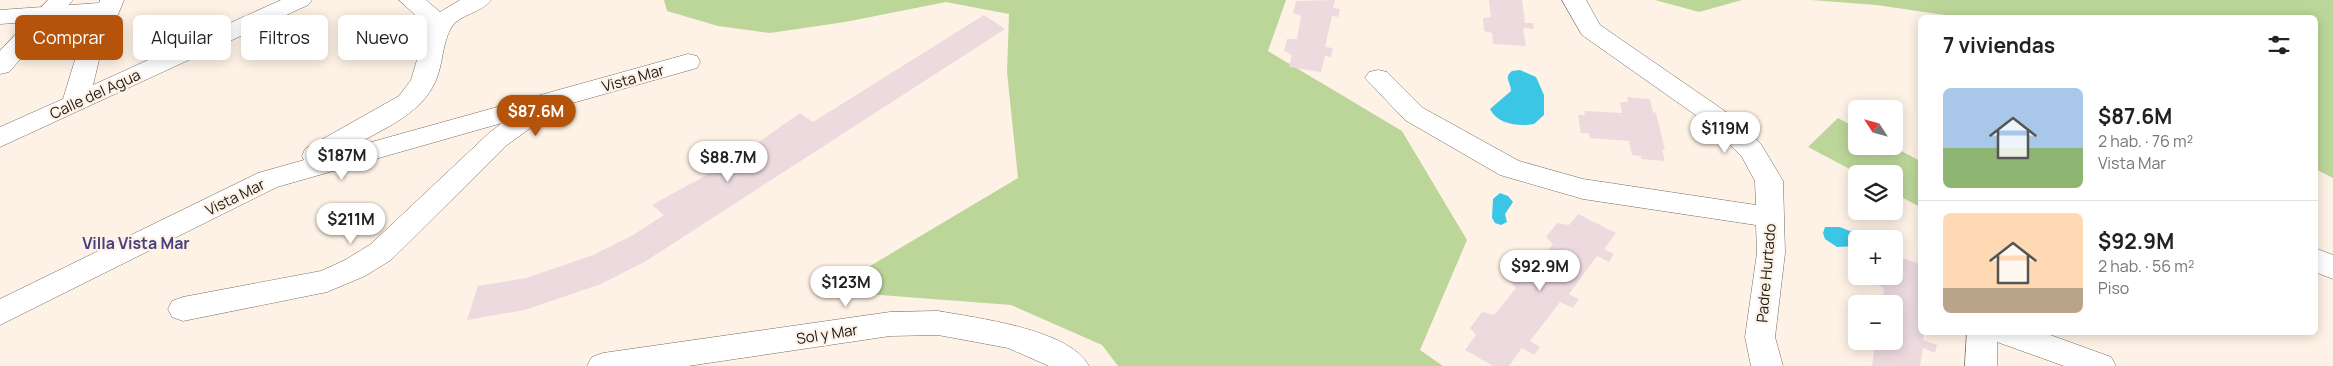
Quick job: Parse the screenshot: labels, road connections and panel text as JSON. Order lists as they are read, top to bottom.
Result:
{
  "streets": {
    "street": [
      "Vista Mar",
      "Calle del Agua",
      "Padre Hurtado",
      "Sol y Mar"
    ]
  },
  "districts": ["Villa Vista Mar"],
  "north": "top left",
  "page": {
    "chip": [
      "Comprar",
      "Alquilar",
      "Filtros",
      "Nuevo"
    ],
    "heading": "7 viviendas",
    "list": [
      {
        "name": "$87.6M",
        "note": "2 hab. · 76 m² · Vista Mar"
      },
      {
        "name": "$92.9M",
        "note": "2 hab. · 56 m² · Piso"
      }
    ],
    "price": [
      "$87.6M",
      "$119M",
      "$187M",
      "$88.7M",
      "$211M",
      "$92.9M",
      "$123M"
    ],
    "map_buttons": ["+", "−"]
  }
}
